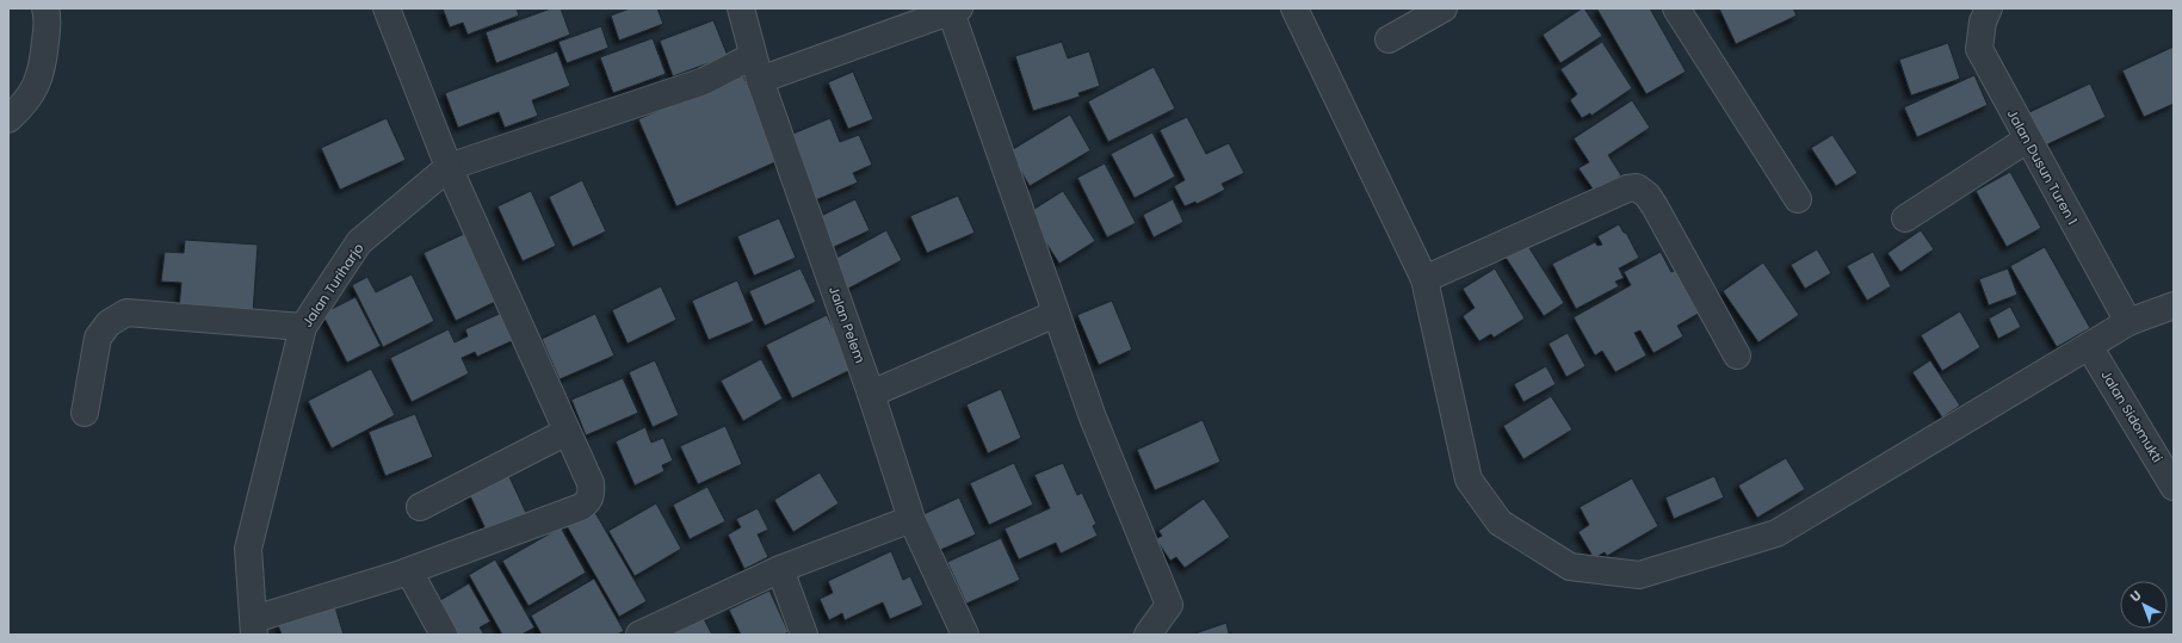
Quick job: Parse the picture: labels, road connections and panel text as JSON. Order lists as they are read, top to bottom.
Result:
{
  "streets": {
    "street": [
      "Jalan Dusun Turen 1",
      "Jalan Turiharjo",
      "Jalan Pelem",
      "Jalan Sidomukti"
    ]
  },
  "north": "top left"
}
